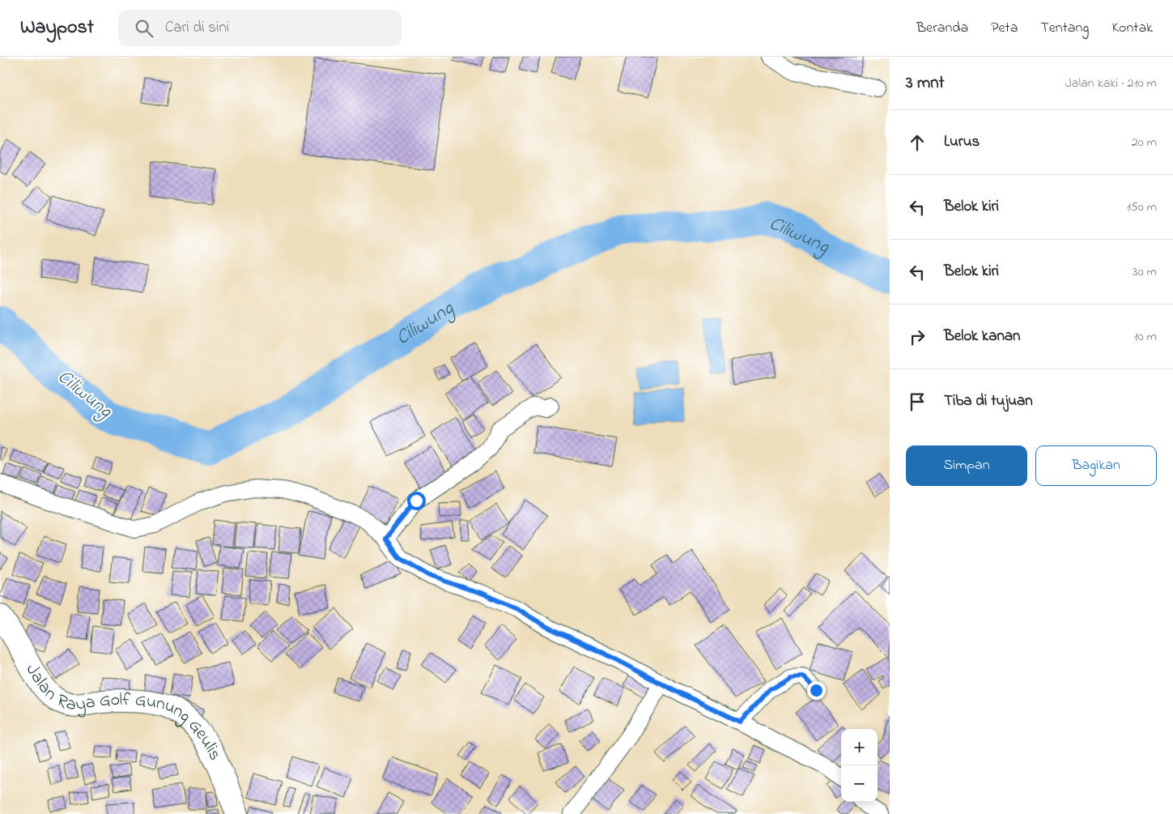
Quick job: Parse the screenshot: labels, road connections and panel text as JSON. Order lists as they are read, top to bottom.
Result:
{
  "streets": {
    "main road": ["Jalan Raya Golf Gunung Geulis"]
  },
  "water": ["Ciliwung"],
  "page": {
    "header": "Waypost",
    "search": "Cari di sini",
    "nav": [
      "Beranda",
      "Peta",
      "Tentang",
      "Kontak"
    ],
    "heading": ["3 mnt", "Jalan kaki · 210 m"],
    "list": [
      ["Lurus", "20 m"],
      ["Belok kiri", "150 m"],
      ["Belok kiri", "30 m"],
      ["Belok kanan", "10 m"],
      "Tiba di tujuan"
    ],
    "buttons": ["Simpan", "Bagikan"],
    "map_buttons": ["+", "−"]
  }
}
